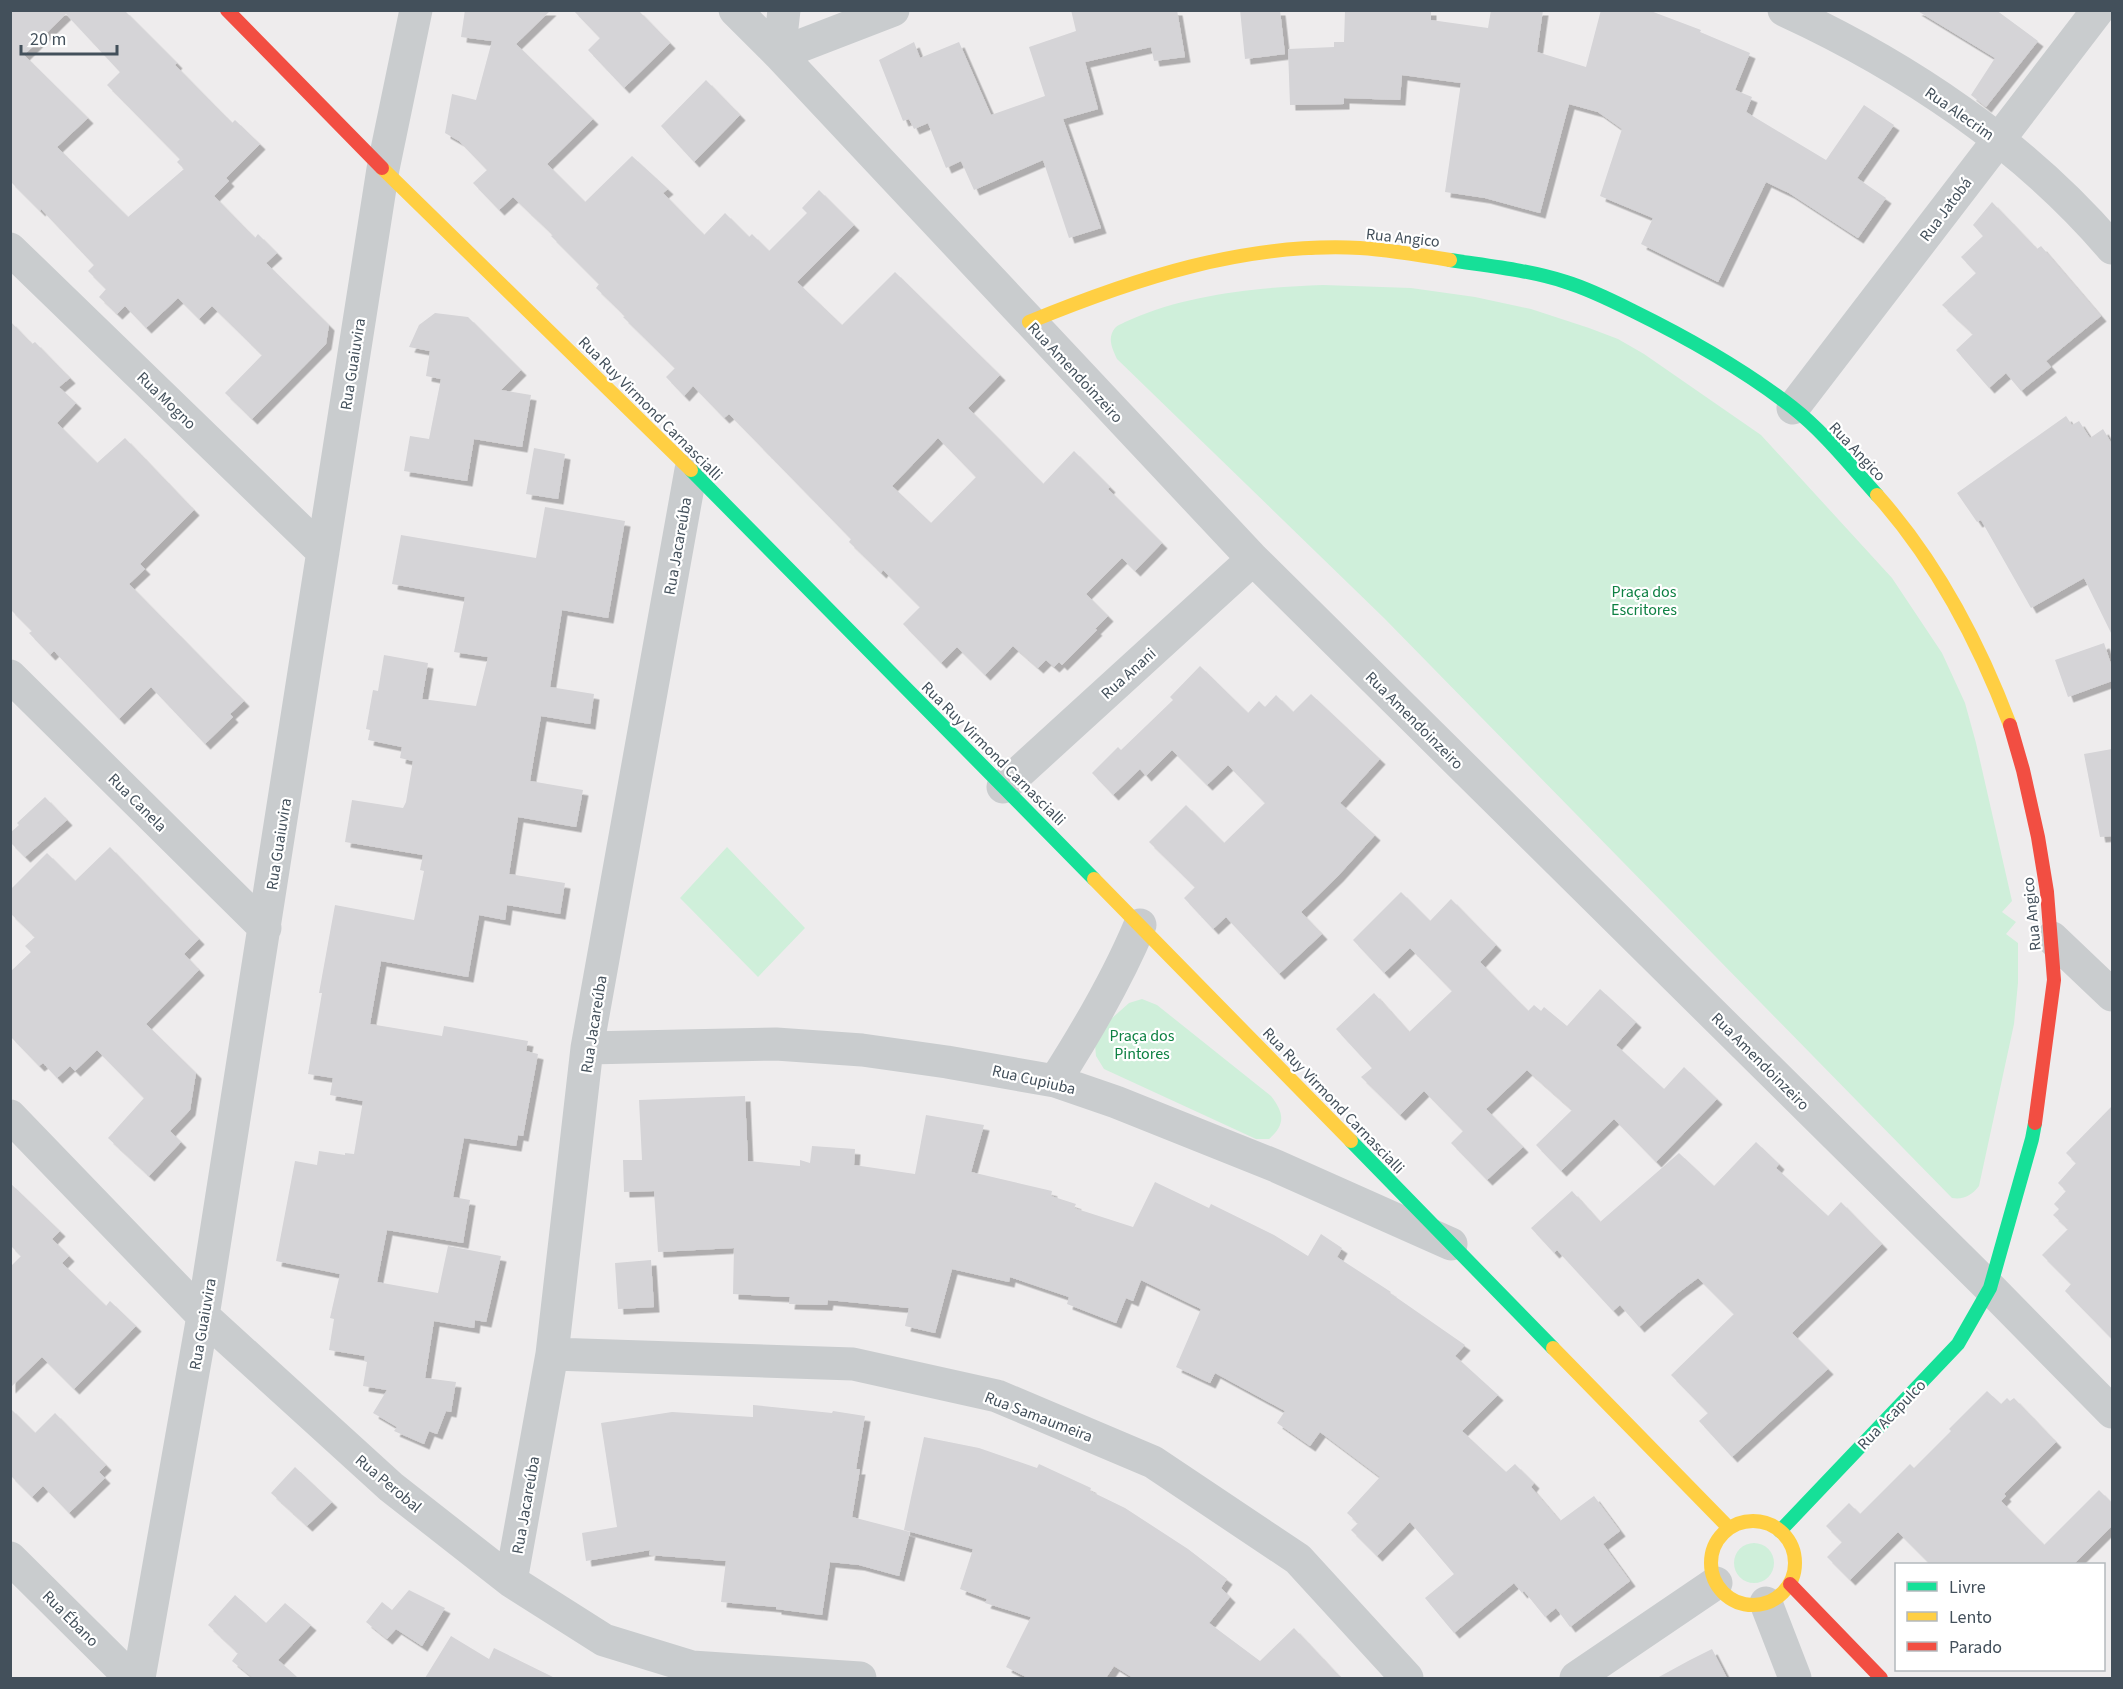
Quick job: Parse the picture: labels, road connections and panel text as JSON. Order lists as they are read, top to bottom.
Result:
{
  "streets": {
    "street": [
      "Rua Alecrim",
      "Rua Jatobá",
      "Rua Angico",
      "Rua Guaiuvira",
      "Rua Amendoinzeiro",
      "Rua Mogno",
      "Rua Ruy Virmond Carnascialli",
      "Rua Jacareúba",
      "Rua Anani",
      "Rua Canela",
      "Rua Cupiuba",
      "Rua Acapulco",
      "Rua Samaumeira",
      "Rua Perobal",
      "Rua Ébano"
    ]
  },
  "crossings": [
    ["Rua Alecrim", "Rua Jatobá"],
    ["Rua Jatobá", "Rua Angico"],
    ["Rua Angico", "Rua Amendoinzeiro"],
    ["Rua Angico", "Rua Acapulco"],
    ["Rua Guaiuvira", "Rua Mogno"],
    ["Rua Guaiuvira", "Rua Ruy Virmond Carnascialli"],
    ["Rua Guaiuvira", "Rua Canela"],
    ["Rua Guaiuvira", "Rua Perobal"],
    ["Rua Amendoinzeiro", "Rua Anani"],
    ["Rua Amendoinzeiro", "Rua Acapulco"],
    ["Rua Ruy Virmond Carnascialli", "Rua Jacareúba"],
    ["Rua Ruy Virmond Carnascialli", "Rua Anani"],
    ["Rua Ruy Virmond Carnascialli", "Rua Cupiuba"],
    ["Rua Ruy Virmond Carnascialli", "Rua Acapulco"],
    ["Rua Jacareúba", "Rua Cupiuba"],
    ["Rua Jacareúba", "Rua Samaumeira"],
    ["Rua Jacareúba", "Rua Perobal"]
  ],
  "parks": ["Praça dos Escritores", "Praça dos Pintores"],
  "legend": ["Livre", "Lento", "Parado"],
  "scale_bar": "20 m"
}
